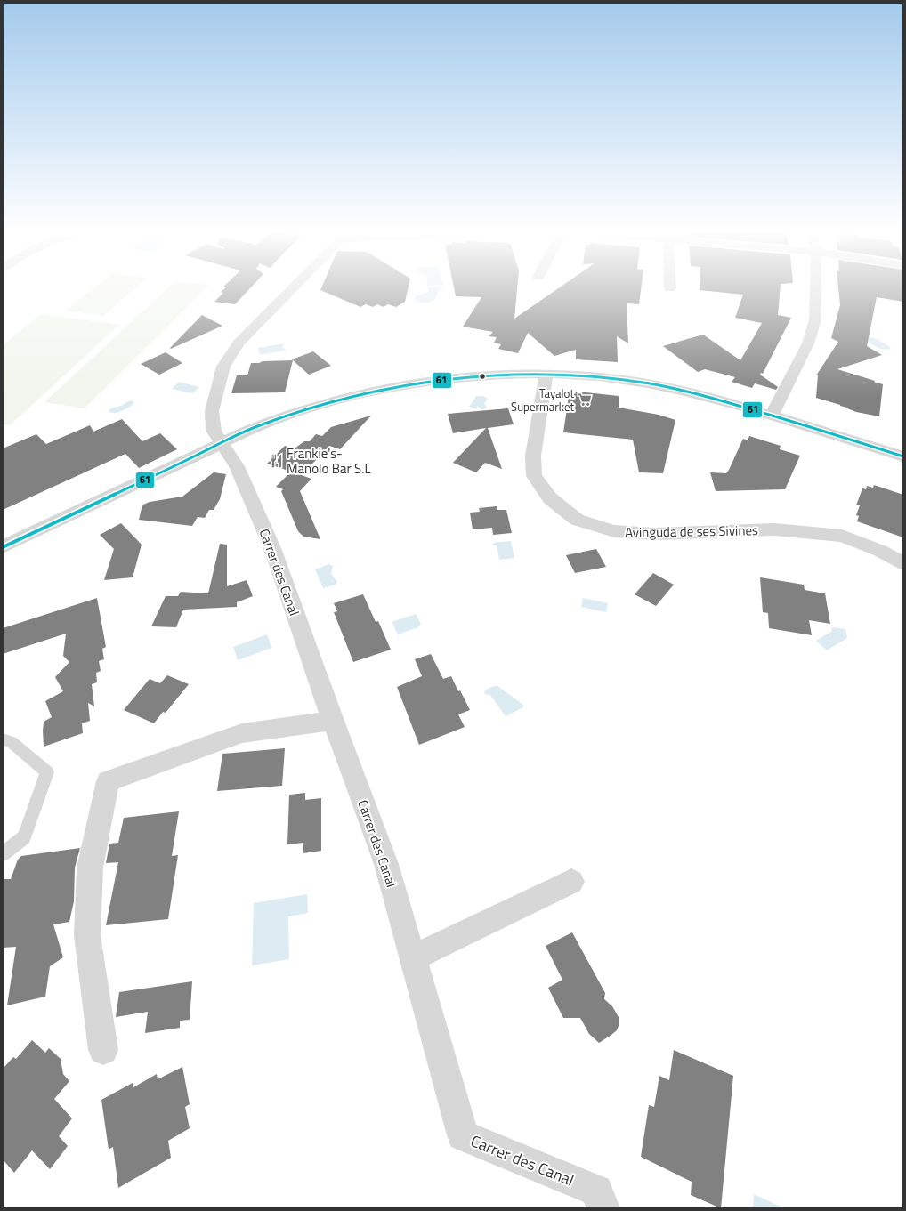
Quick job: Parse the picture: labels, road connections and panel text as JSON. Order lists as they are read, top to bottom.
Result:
{
  "streets": {
    "street": ["Avinguda de ses Sivines", "Carrer des Canal"]
  },
  "places": {
    "supermarket": ["Tayalot Supermarket"],
    "restaurant": ["Frankie's- Manolo Bar S.L"]
  },
  "lines": ["transit line 61"]
}
